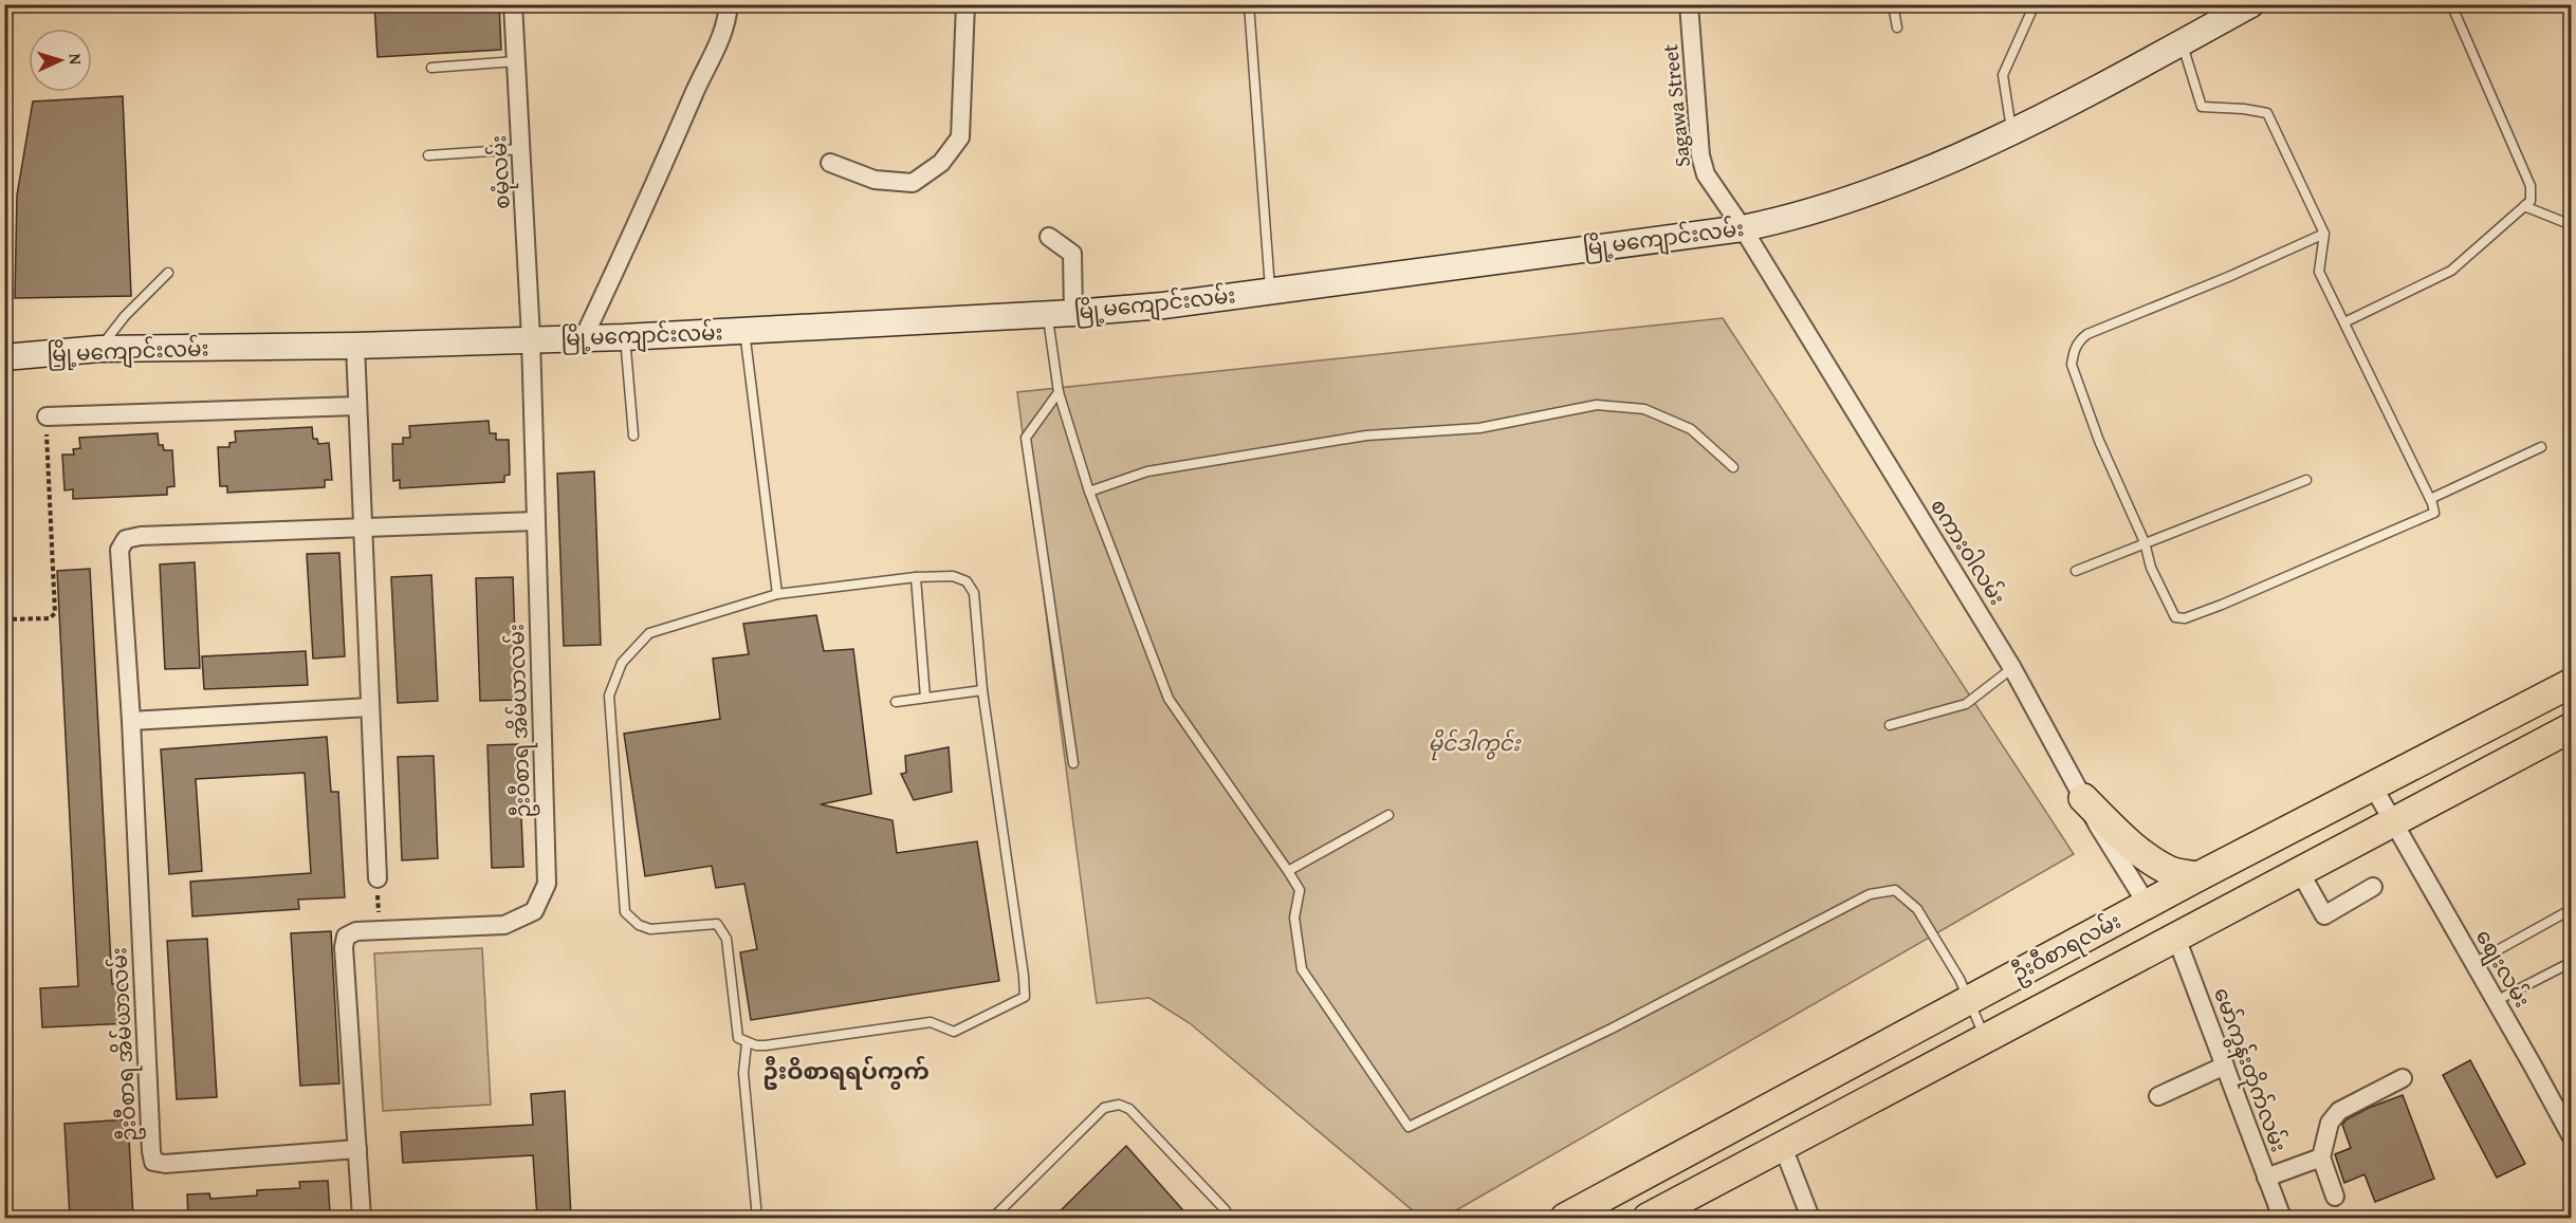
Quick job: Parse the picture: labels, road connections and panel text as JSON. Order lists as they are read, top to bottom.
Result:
{
  "streets": {
    "main road": ["မြို့မကျောင်းလမ်း", "ဦးဝီစာရလမ်း"],
    "street": [
      "Sagawa Street",
      "စမုံလမ်း",
      "စကားဝါလမ်း",
      "ဦးဝီစာရ အိမ်ယာလမ်း",
      "စျေးလမ်း",
      "မော်ကွန်းတိုက်လမ်း"
    ]
  },
  "crossings": [
    ["Sagawa Street", "မြို့မကျောင်းလမ်း"],
    ["Sagawa Street", "စကားဝါလမ်း"],
    ["စမုံလမ်း", "မြို့မကျောင်းလမ်း"],
    ["စမုံလမ်း", "ဦးဝီစာရ အိမ်ယာလမ်း"],
    ["မြို့မကျောင်းလမ်း", "စကားဝါလမ်း"],
    ["မြို့မကျောင်းလမ်း", "ဦးဝီစာရ အိမ်ယာလမ်း"],
    ["စကားဝါလမ်း", "ဦးဝီစာရလမ်း"],
    ["ဦးဝီစာရလမ်း", "စျေးလမ်း"],
    ["ဦးဝီစာရလမ်း", "မော်ကွန်းတိုက်လမ်း"]
  ],
  "districts": ["ဦးဝိစာရရပ်ကွက်"],
  "parks": ["မိုင်ဒါကွင်း"],
  "north": "right"
}
